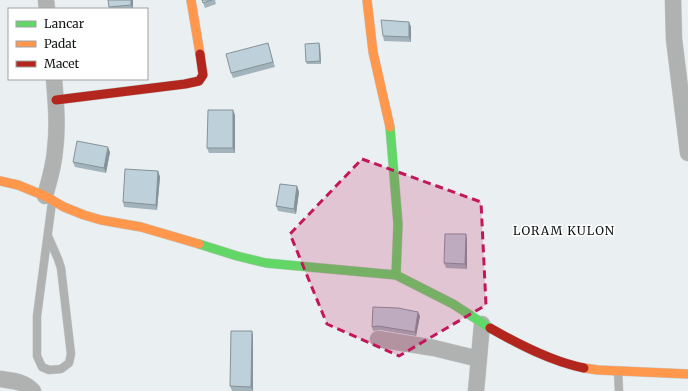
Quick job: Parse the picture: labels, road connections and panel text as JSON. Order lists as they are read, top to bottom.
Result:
{
  "districts": ["LORAM KULON"],
  "legend": ["Lancar", "Padat", "Macet"]
}
